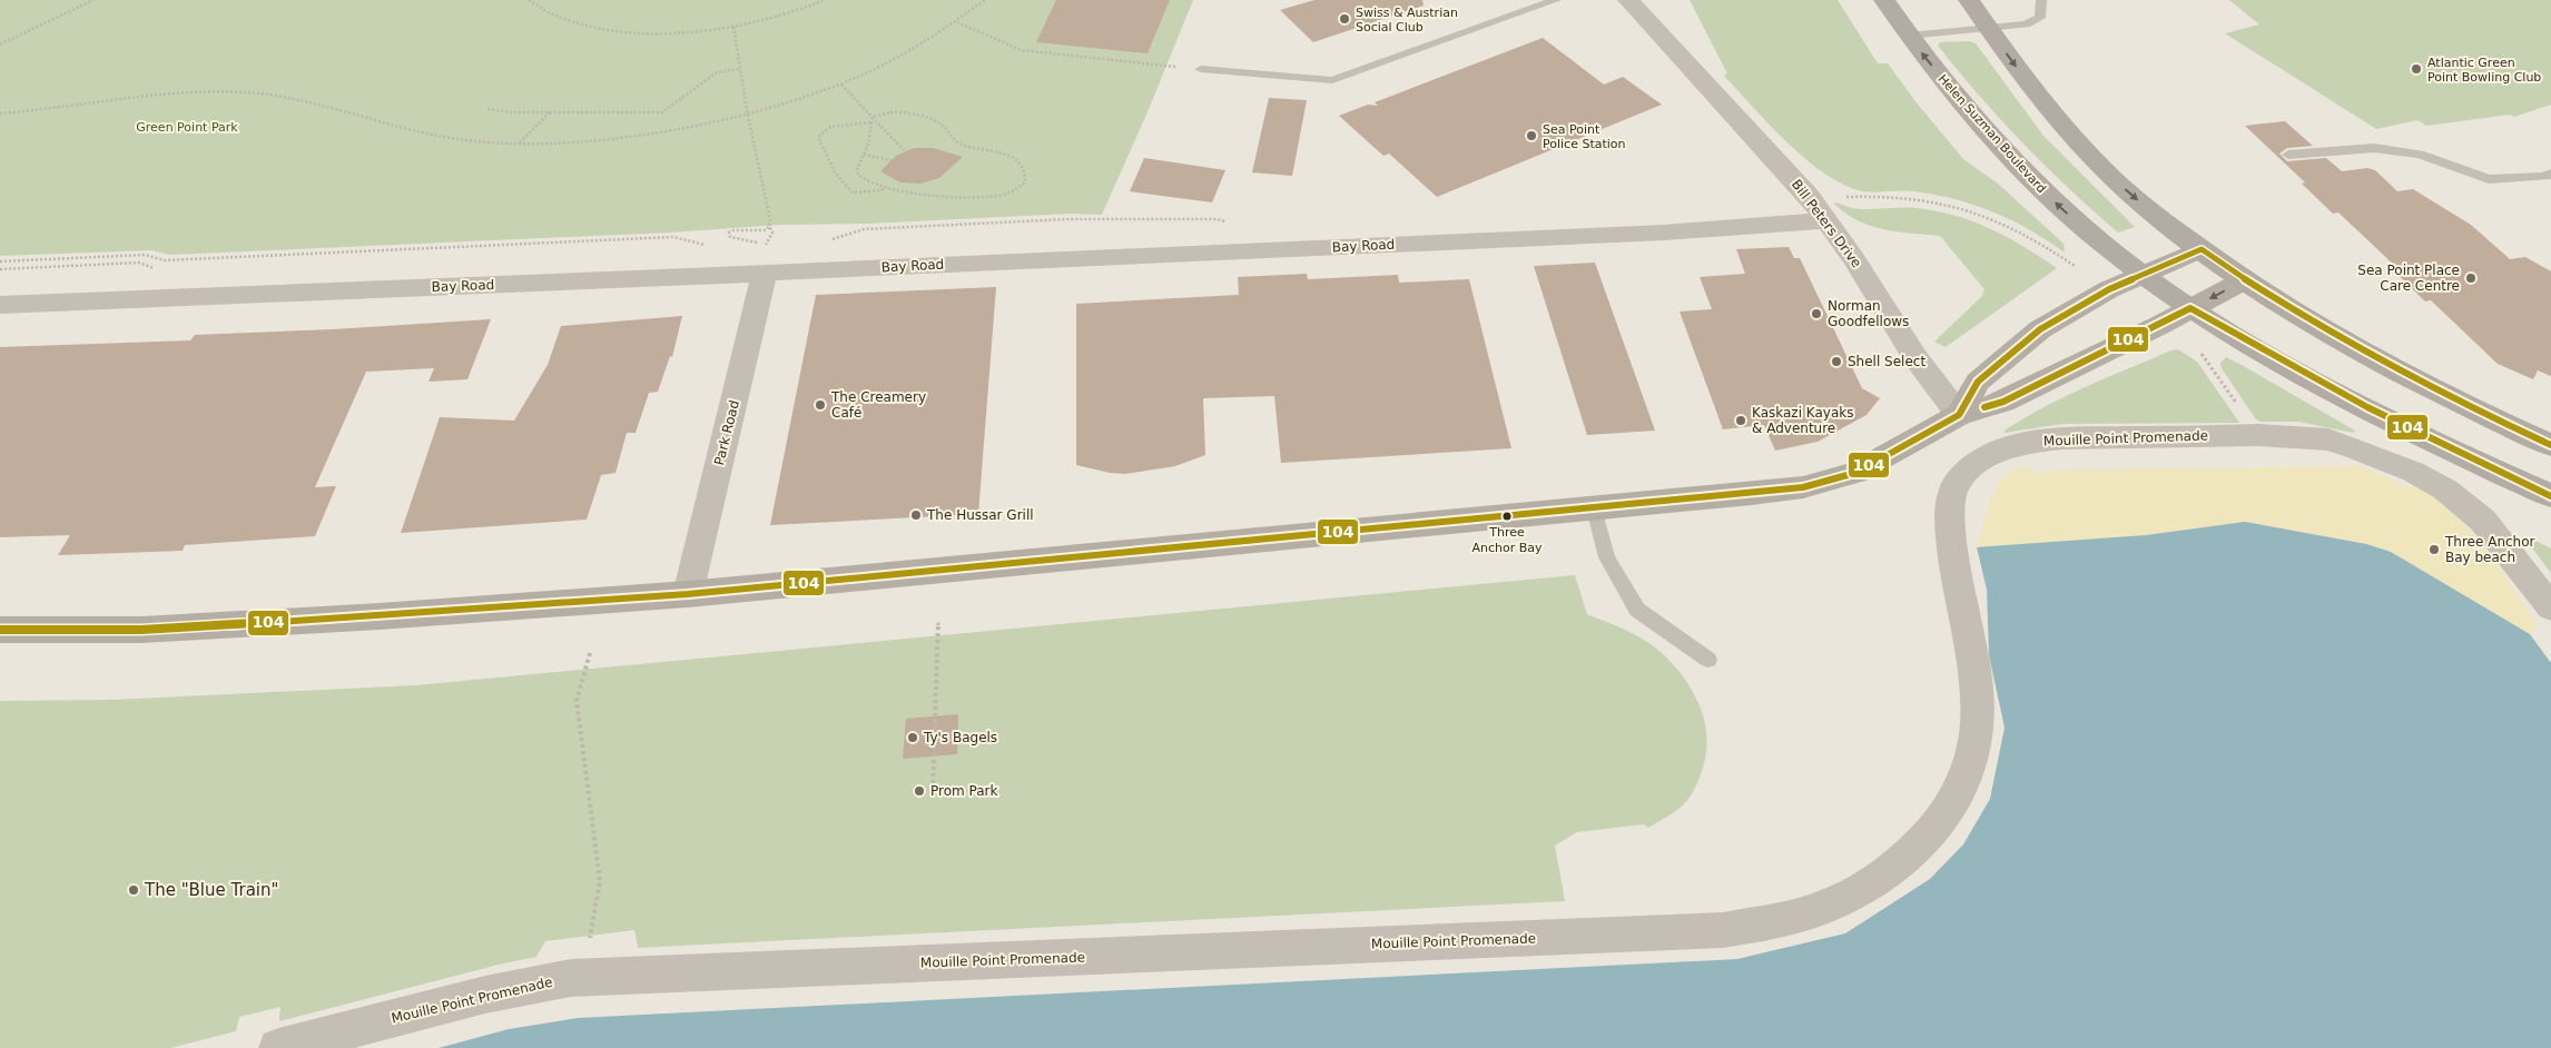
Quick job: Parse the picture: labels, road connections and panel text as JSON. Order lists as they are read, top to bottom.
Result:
{
  "streets": {
    "main road": ["Helen Suzman Boulevard"],
    "street": [
      "Bill Peters Drive",
      "Bay Road",
      "Park Road",
      "Mouille Point Promenade"
    ]
  },
  "crossings": [
    ["Bill Peters Drive", "Bay Road"],
    ["Bay Road", "Park Road"]
  ],
  "parks": ["Green Point Park"],
  "places": [
    "Swiss & Austrian Social Club",
    "Atlantic Green Point Bowling Club",
    "Sea Point Police Station",
    "Sea Point Place Care Centre",
    "Norman Goodfellows",
    "Shell Select",
    "The Creamery Café",
    "Kaskazi Kayaks & Adventure",
    "The Hussar Grill",
    "Three Anchor Bay",
    "Three Anchor Bay beach",
    "Ty's Bagels",
    "Prom Park",
    "The \"Blue Train\""
  ],
  "lines": ["transit line 104"]
}
